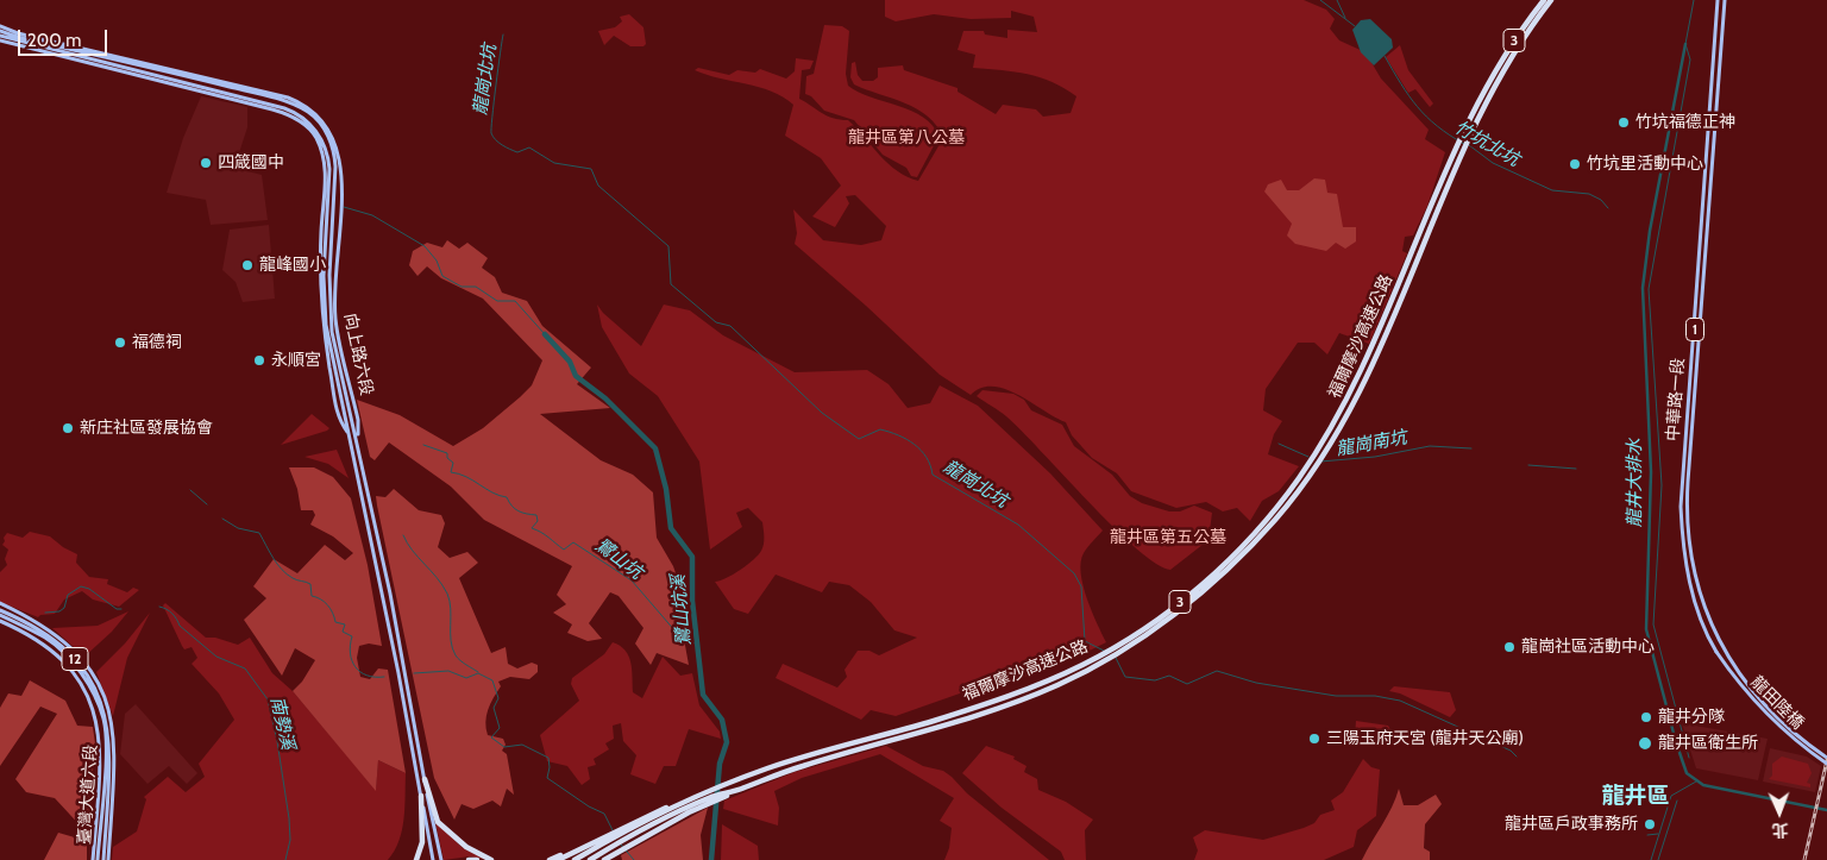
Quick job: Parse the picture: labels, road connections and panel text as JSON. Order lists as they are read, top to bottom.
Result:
{
  "streets": {
    "highway": ["3", "福爾摩沙高速公路"],
    "main road": [
      "1",
      "向上路六段",
      "中華路一段",
      "12",
      "龍田陸橋",
      "臺灣大道六段"
    ]
  },
  "crossings": [
    ["中華路一段", "龍田陸橋"]
  ],
  "districts": ["龍井區"],
  "water": [
    "龍崗北坑",
    "竹坑北坑",
    "龍崗南坑",
    "龍井大排水",
    "鷺山坑",
    "鷺山坑溪",
    "南勢溪"
  ],
  "parks": ["龍井區第八公墓", "龍井區第五公墓"],
  "places": [
    "竹坑福德正神",
    "四箴國中",
    "竹坑里活動中心",
    "龍峰國小",
    "福德祠",
    "永順宮",
    "新庄社區發展協會",
    "龍崗社區活動中心",
    "龍井分隊",
    "三陽玉府天宮 (龍井天公廟)",
    "龍井區衛生所",
    "龍井區戶政事務所"
  ],
  "scale_bar": "200 m",
  "north": "bottom"
}
